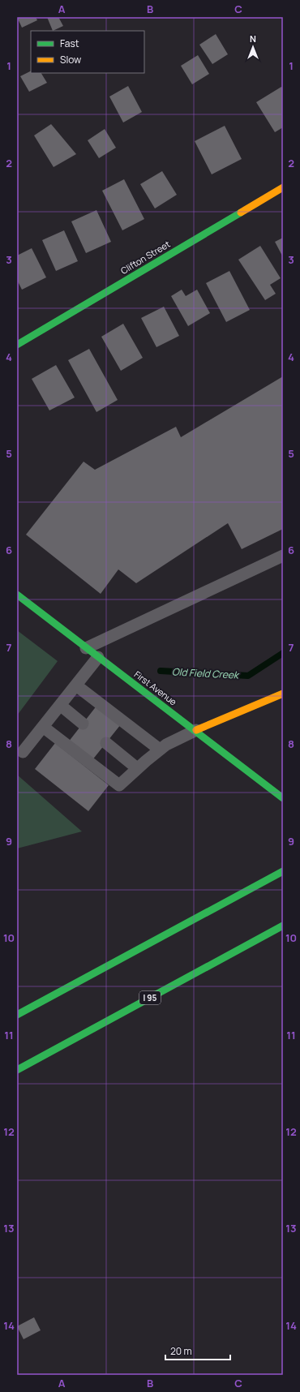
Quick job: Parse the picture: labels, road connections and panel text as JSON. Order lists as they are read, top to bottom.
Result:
{
  "streets": {
    "main road": ["Clifton Street", "First Avenue", "I 95"]
  },
  "water": ["Old Field Creek"],
  "legend": ["Fast", "Slow"],
  "scale_bar": "20 m",
  "north": "top",
  "grid": {
    "columns": ["A", "B", "C"],
    "rows": [
      "1",
      "2",
      "3",
      "4",
      "5",
      "6",
      "7",
      "8",
      "9",
      "10",
      "11",
      "12",
      "13",
      "14"
    ]
  }
}
